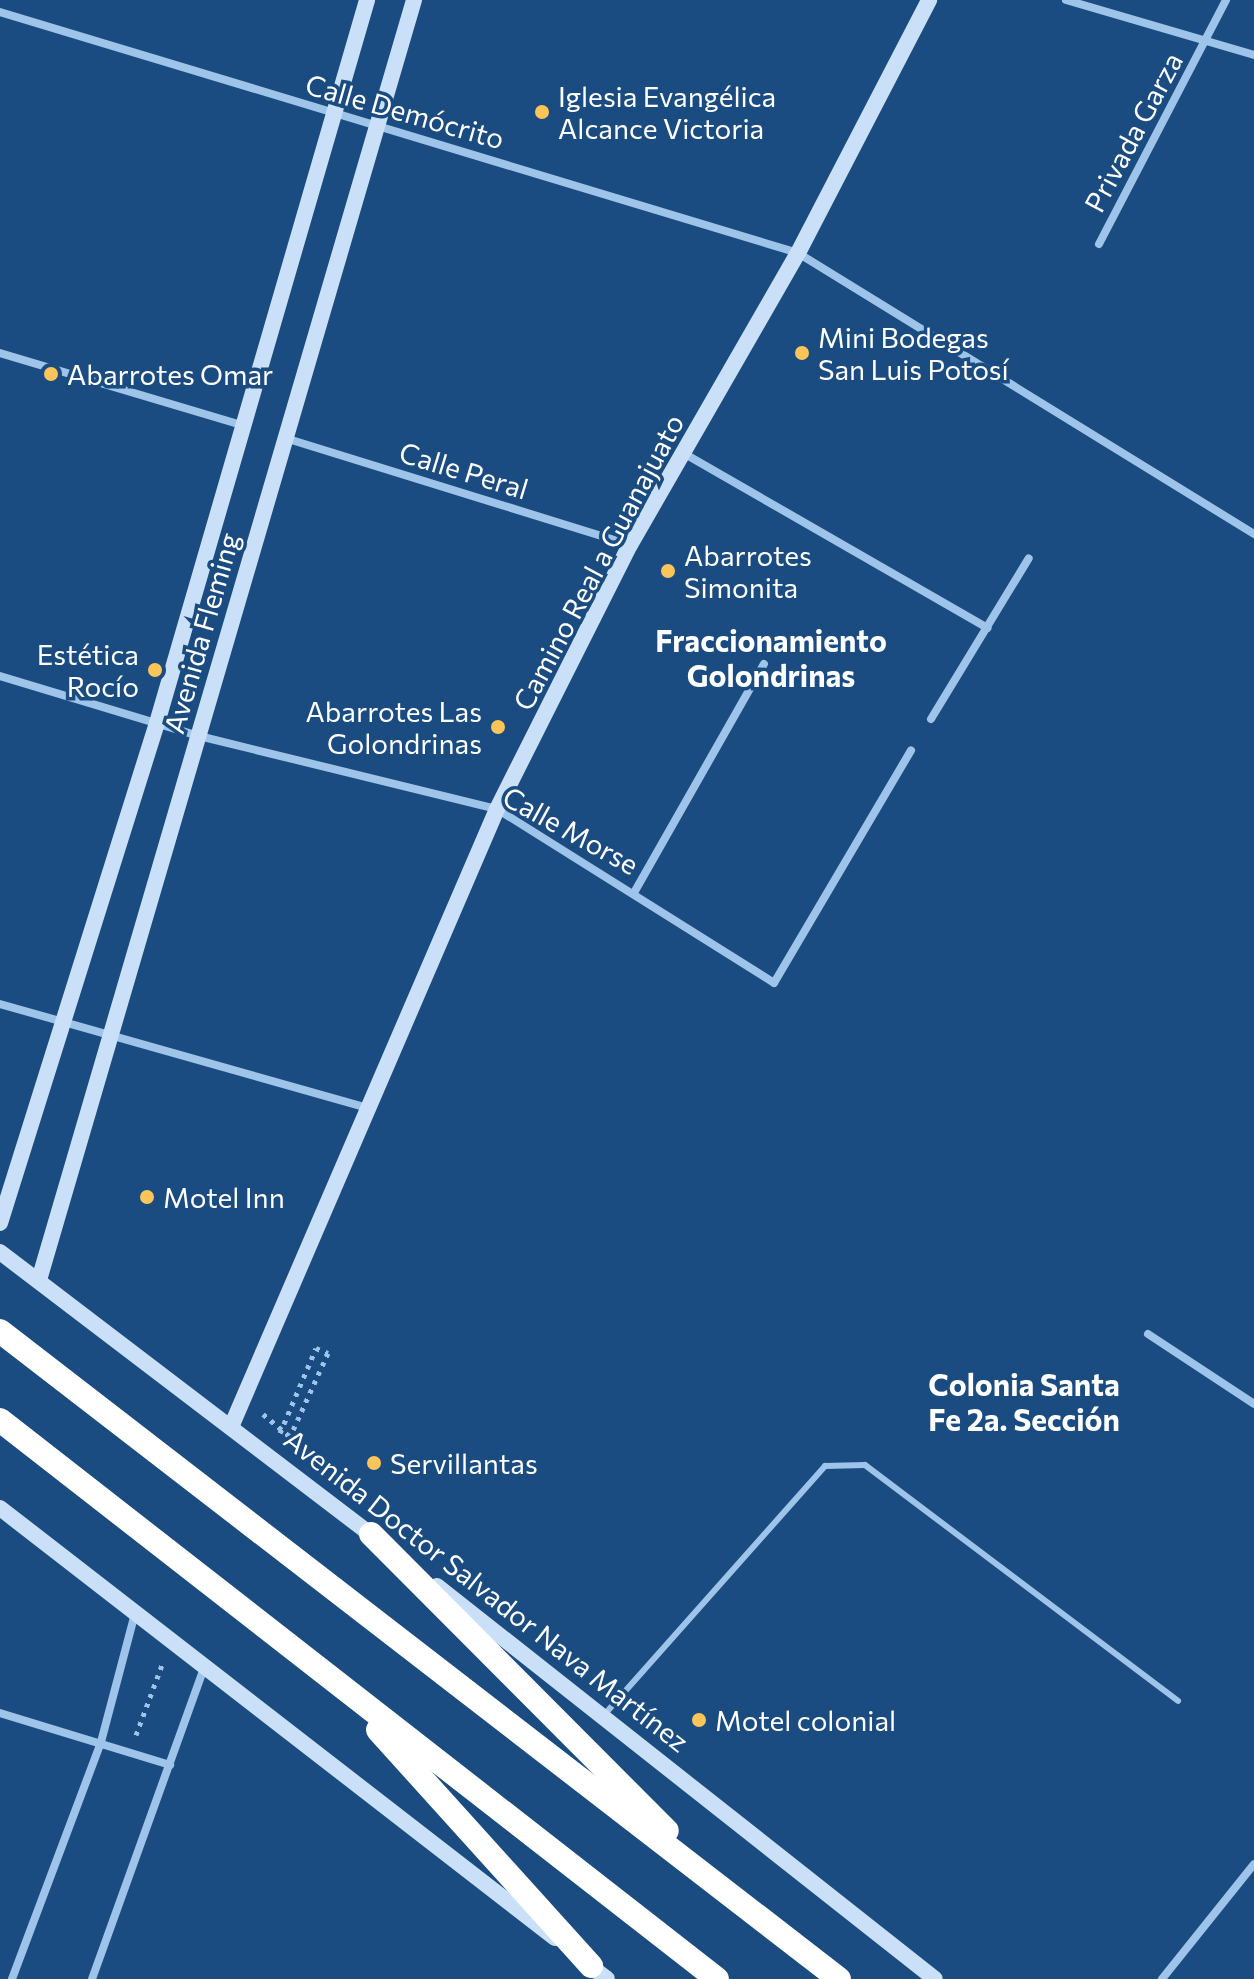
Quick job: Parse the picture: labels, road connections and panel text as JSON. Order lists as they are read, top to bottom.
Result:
{
  "streets": {
    "street": [
      "Calle Demócrito",
      "Privada Garza",
      "Calle Peral",
      "Camino Real a Guanajuato",
      "Avenida Fleming",
      "Calle Morse",
      "Avenida Doctor Salvador Nava Martínez"
    ]
  },
  "crossings": [
    ["Calle Demócrito", "Camino Real a Guanajuato"],
    ["Calle Demócrito", "Avenida Fleming"],
    ["Calle Peral", "Camino Real a Guanajuato"],
    ["Calle Peral", "Avenida Fleming"],
    ["Camino Real a Guanajuato", "Calle Morse"],
    ["Camino Real a Guanajuato", "Avenida Doctor Salvador Nava Martínez"],
    ["Avenida Fleming", "Calle Morse"],
    ["Avenida Fleming", "Avenida Doctor Salvador Nava Martínez"]
  ],
  "districts": ["Fraccionamiento Golondrinas", "Colonia Santa Fe 2a. Sección"],
  "places": [
    "Iglesia Evangélica Alcance Victoria",
    "Mini Bodegas San Luis Potosí",
    "Abarrotes Omar",
    "Abarrotes Simonita",
    "Estética Rocío",
    "Abarrotes Las Golondrinas",
    "Motel Inn",
    "Servillantas",
    "Motel colonial"
  ]
}
